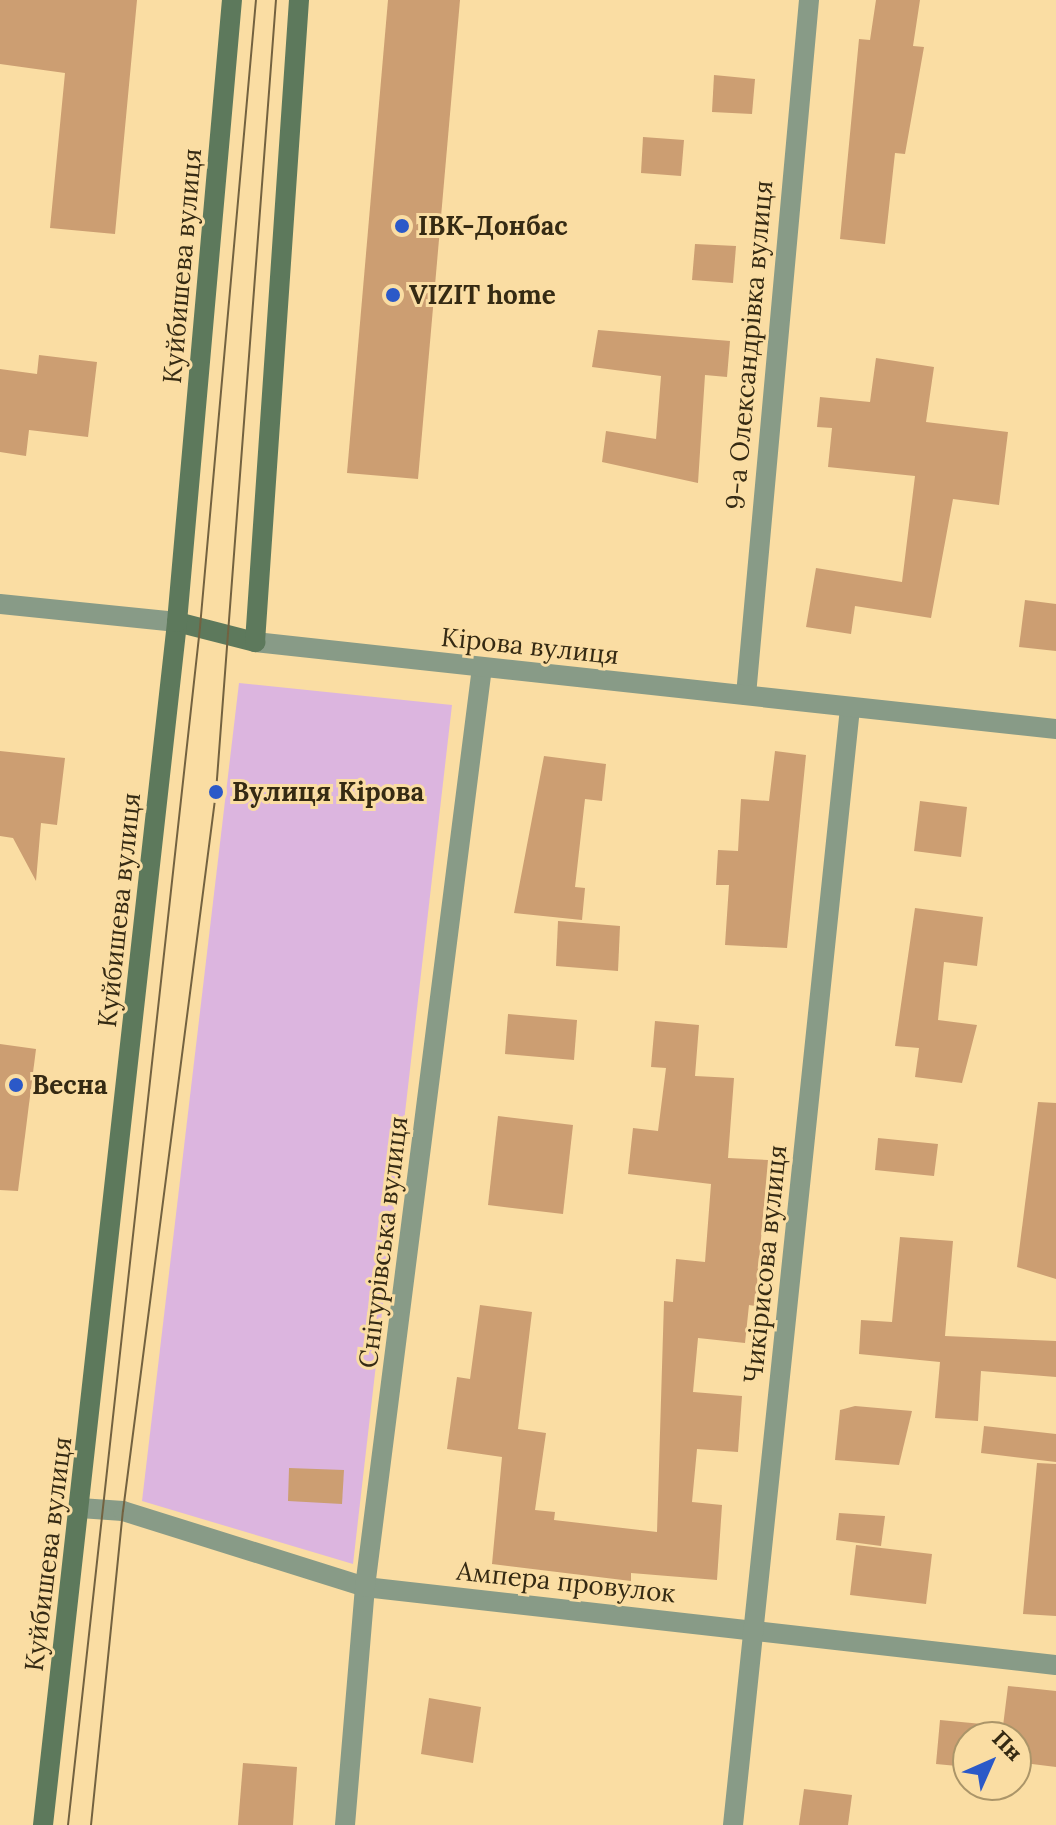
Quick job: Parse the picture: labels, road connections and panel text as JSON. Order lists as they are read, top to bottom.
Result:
{
  "streets": {
    "main road": ["Куйбишева вулиця", "Кірова вулиця"],
    "street": [
      "9-а Олександрівка вулиця",
      "Снігурівська вулиця",
      "Чикірисова вулиця",
      "Ампера провулок"
    ]
  },
  "crossings": [
    ["Куйбишева вулиця", "Кірова вулиця"],
    ["Куйбишева вулиця", "Ампера провулок"],
    ["9-а Олександрівка вулиця", "Кірова вулиця"],
    ["Кірова вулиця", "Снігурівська вулиця"],
    ["Кірова вулиця", "Чикірисова вулиця"],
    ["Снігурівська вулиця", "Ампера провулок"],
    ["Чикірисова вулиця", "Ампера провулок"]
  ],
  "places": [
    "ІВК-Донбас",
    "VIZIT home",
    "Вулиця Кірова",
    "Весна"
  ],
  "north": "top right"
}
